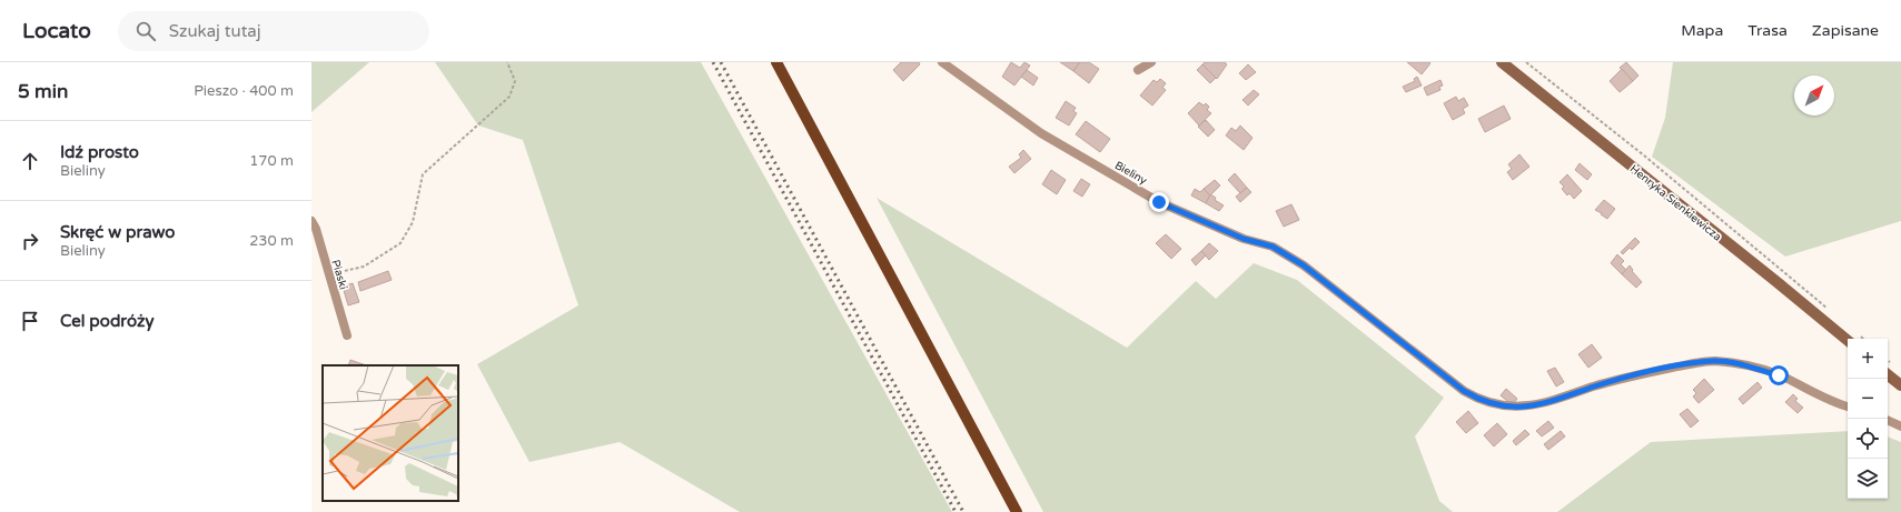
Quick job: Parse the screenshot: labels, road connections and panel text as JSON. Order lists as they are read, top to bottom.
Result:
{
  "streets": {
    "main road": ["Henryka Sienkiewicza"],
    "street": ["Bieliny", "Piaski"]
  },
  "north": "top right",
  "page": {
    "header": "Locato",
    "search": "Szukaj tutaj",
    "nav": ["Mapa", "Trasa", "Zapisane"],
    "heading": ["5 min", "Pieszo · 400 m"],
    "list": [
      ["Idź prosto", "Bieliny", "170 m"],
      ["Skręć w prawo", "Bieliny", "230 m"],
      "Cel podróży"
    ],
    "map_buttons": ["+", "−"]
  }
}
